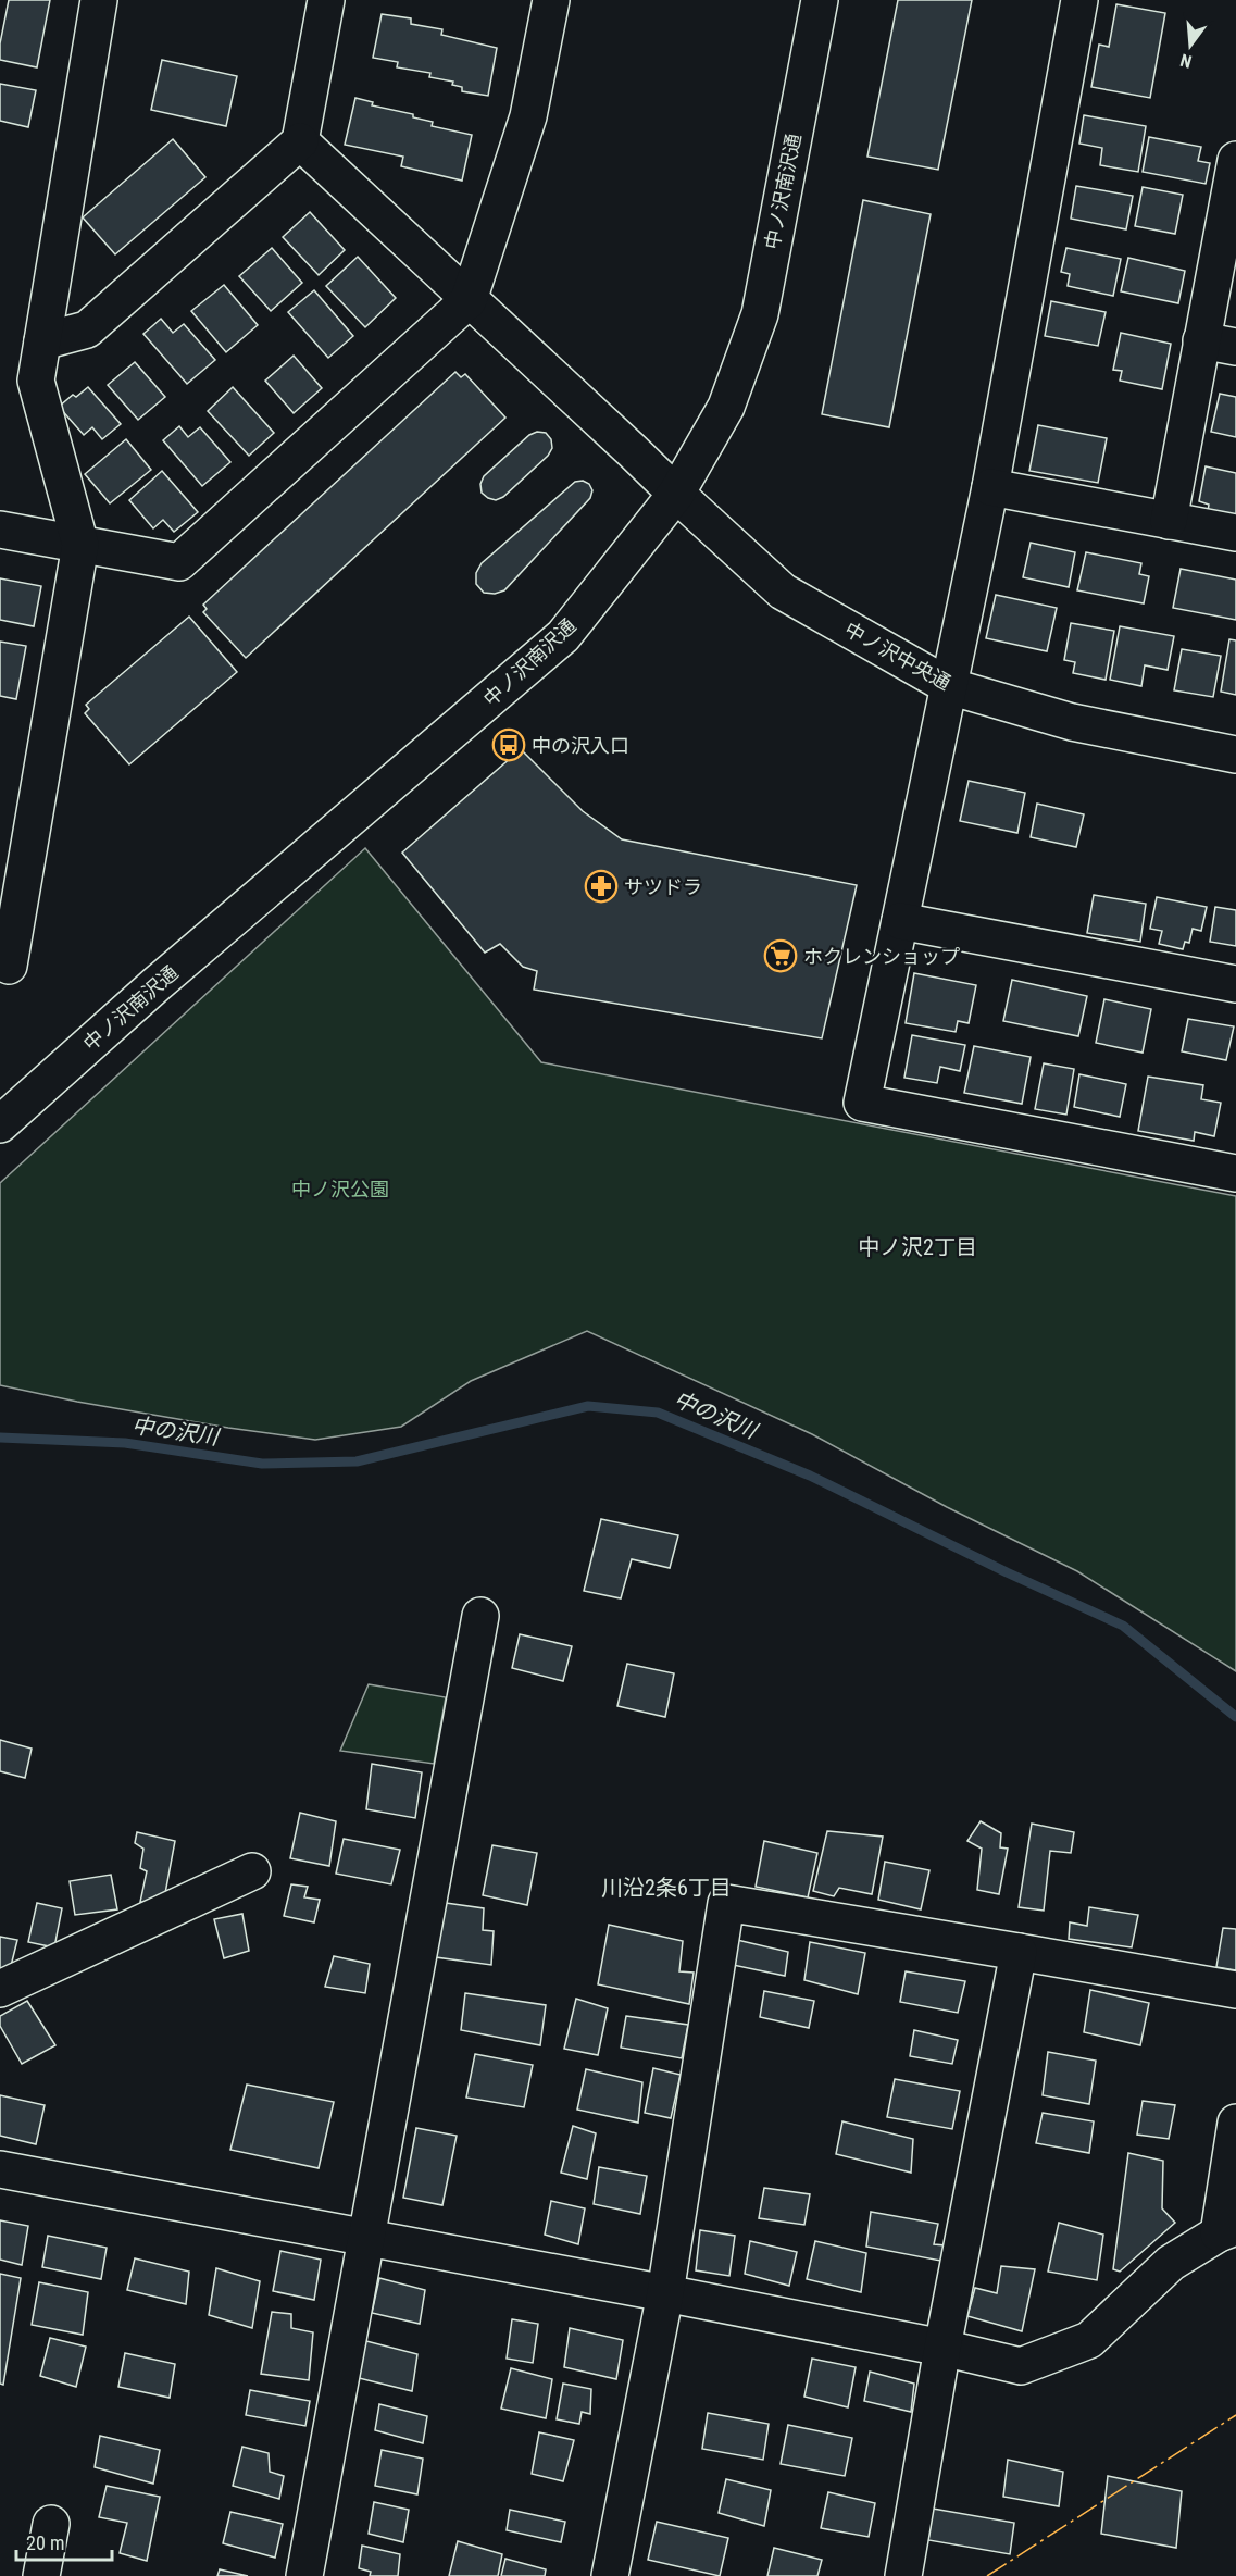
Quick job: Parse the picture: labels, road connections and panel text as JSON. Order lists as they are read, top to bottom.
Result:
{
  "streets": {
    "street": ["中ノ沢南沢通", "中ノ沢中央通"]
  },
  "crossings": [
    ["中ノ沢南沢通", "中ノ沢中央通"]
  ],
  "districts": ["中ノ沢2丁目", "川沿2条6丁目"],
  "water": ["中の沢川"],
  "parks": ["中ノ沢公園"],
  "places": {
    "bus stop": ["中の沢入口"],
    "pharmacy": ["サツドラ"],
    "supermarket": ["ホクレンショップ"]
  },
  "scale_bar": "20 m",
  "north": "bottom"
}
